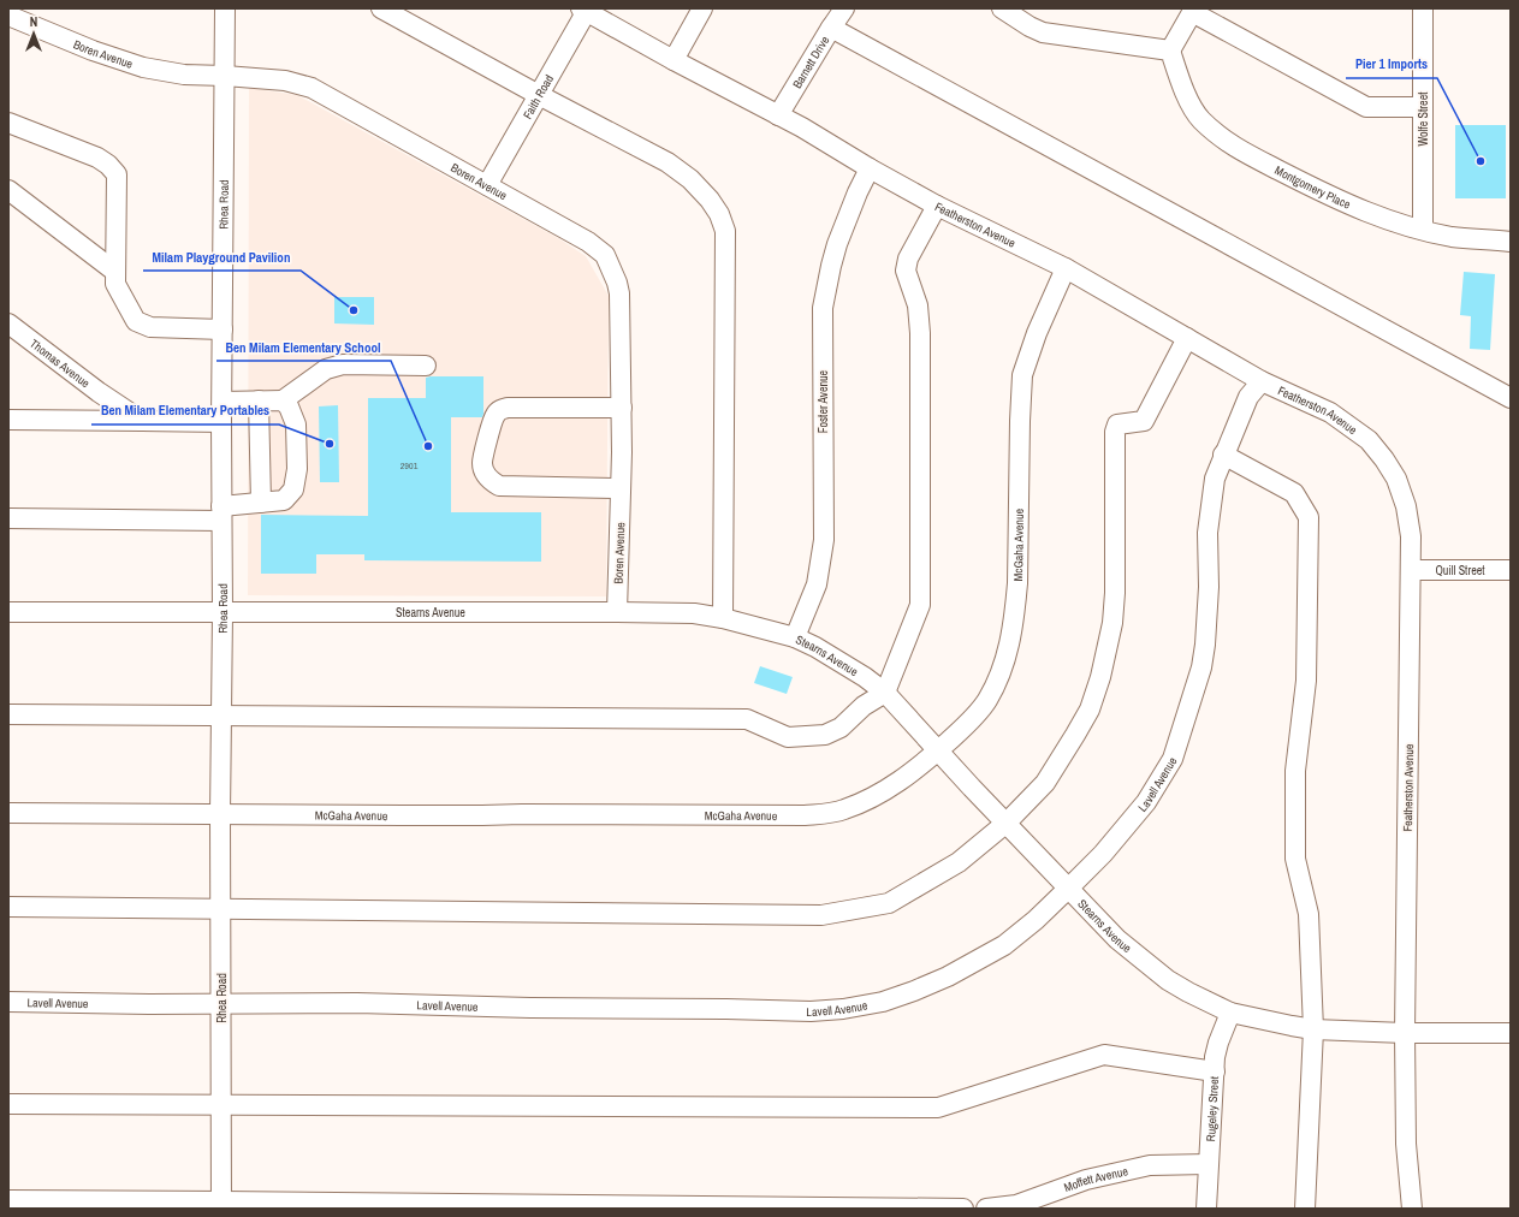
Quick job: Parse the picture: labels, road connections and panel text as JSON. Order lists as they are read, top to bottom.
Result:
{
  "streets": {
    "street": [
      "Boren Avenue",
      "Barnett Drive",
      "Faith Road",
      "Wolfe Street",
      "Montgomery Place",
      "Rhea Road",
      "Featherston Avenue",
      "Thomas Avenue",
      "Foster Avenue",
      "McGaha Avenue",
      "Quill Street",
      "Stearns Avenue",
      "Lavell Avenue",
      "Rugeley Street",
      "Moffett Avenue"
    ]
  },
  "crossings": [
    ["Boren Avenue", "Faith Road"],
    ["Boren Avenue", "Rhea Road"],
    ["Boren Avenue", "Stearns Avenue"],
    ["Barnett Drive", "Featherston Avenue"],
    ["Faith Road", "Featherston Avenue"],
    ["Wolfe Street", "Montgomery Place"],
    ["Rhea Road", "McGaha Avenue"],
    ["Rhea Road", "Stearns Avenue"],
    ["Rhea Road", "Lavell Avenue"],
    ["Featherston Avenue", "Foster Avenue"],
    ["Featherston Avenue", "McGaha Avenue"],
    ["Featherston Avenue", "Quill Street"],
    ["Featherston Avenue", "Stearns Avenue"],
    ["Featherston Avenue", "Lavell Avenue"],
    ["Foster Avenue", "Stearns Avenue"],
    ["McGaha Avenue", "Stearns Avenue"],
    ["Stearns Avenue", "Lavell Avenue"],
    ["Stearns Avenue", "Rugeley Street"],
    ["Rugeley Street", "Moffett Avenue"]
  ],
  "places": [
    "Pier 1 Imports",
    "Milam Playground Pavilion",
    "Ben Milam Elementary Portables",
    "Ben Milam Elementary School"
  ],
  "house_numbers": ["2901"],
  "north": "top"
}
